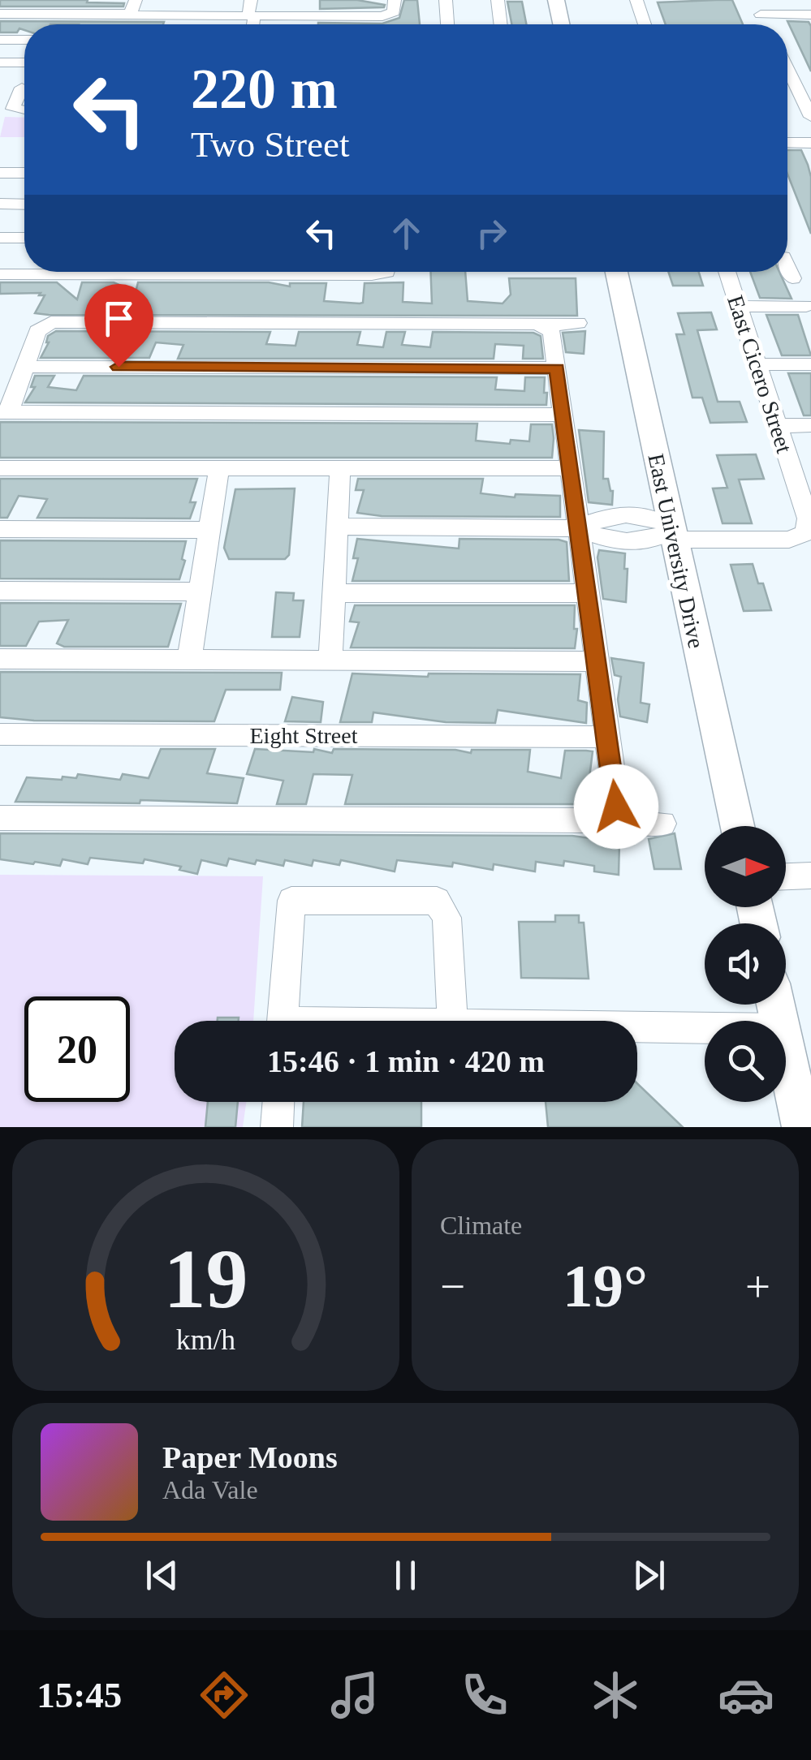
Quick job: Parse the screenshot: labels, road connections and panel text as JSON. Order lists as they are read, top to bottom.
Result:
{
  "streets": {
    "main road": ["East University Drive"],
    "street": ["East Cicero Street", "Eight Street"]
  },
  "north": "right",
  "page": {
    "turn": ["220 m", "Two Street"],
    "limit": "20",
    "trip": "15:46 · 1 min · 420 m",
    "tile": "Climate",
    "heat": ["−", "19°", "+"],
    "song": ["Paper Moons", "Ada Vale"],
    "tabs": "15:45",
    "gauge": ["19", "km/h"]
  }
}
